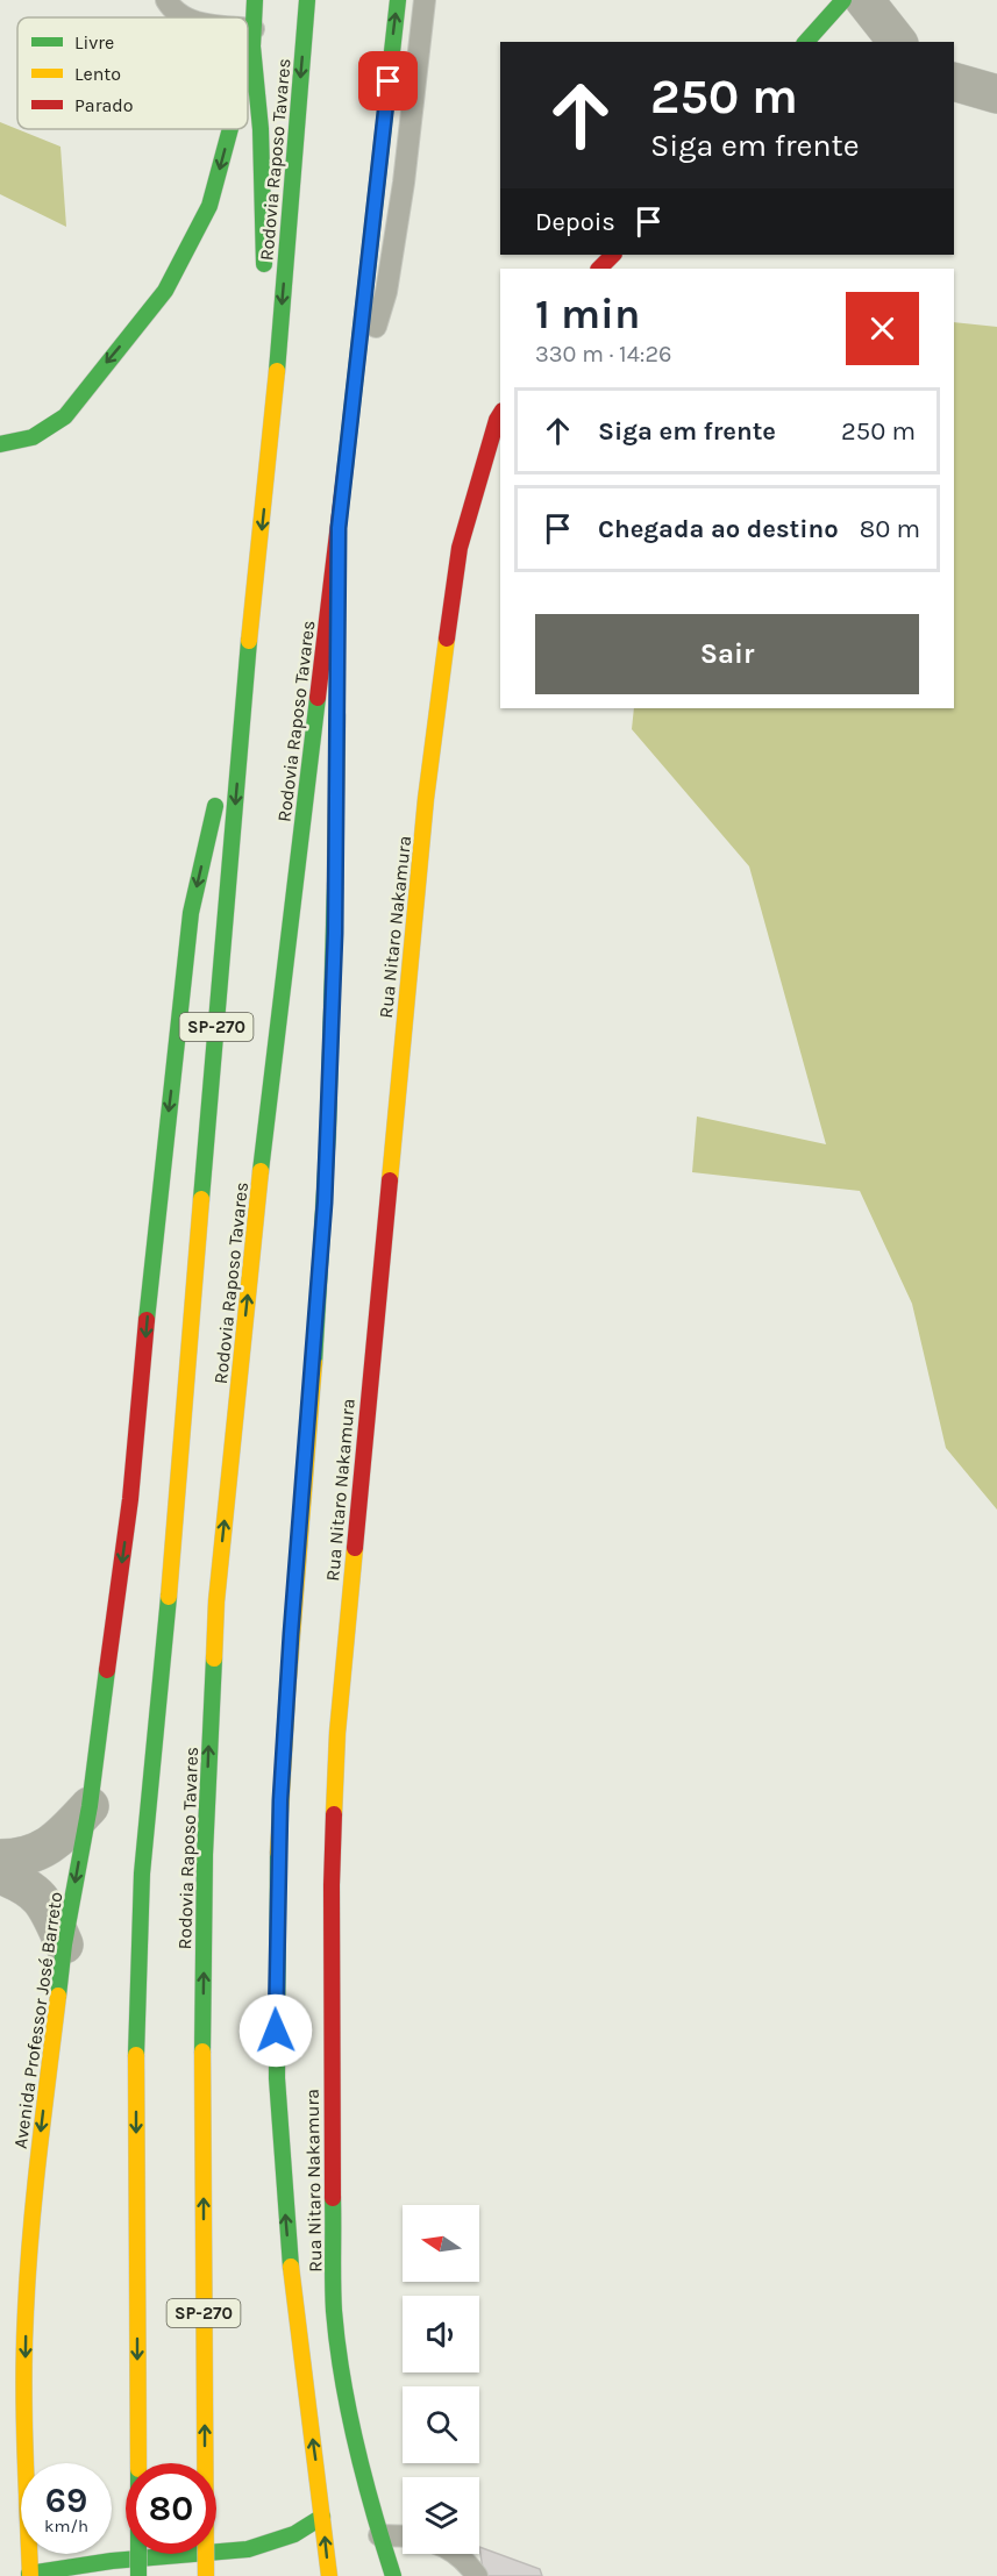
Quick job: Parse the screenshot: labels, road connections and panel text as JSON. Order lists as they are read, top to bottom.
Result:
{
  "streets": {
    "main road": [
      "Rodovia Raposo Tavares",
      "Rua Nitaro Nakamura",
      "SP-270",
      "Avenida Professor José Barreto"
    ]
  },
  "crossings": [
    ["Rodovia Raposo Tavares", "Avenida Professor José Barreto"]
  ],
  "one_way": ["Avenida Professor José Barreto"],
  "legend": ["Livre", "Lento", "Parado"],
  "north": "left",
  "page": {
    "turn": ["250 m", "Siga em frente"],
    "then": "Depois",
    "heading": ["1 min", "330 m · 14:26"],
    "list": [
      {
        "name": "Siga em frente",
        "value": "250 m"
      },
      {
        "name": "Chegada ao destino",
        "value": "80 m"
      }
    ],
    "buttons": "Sair",
    "speed": "69 km/h",
    "limit": "80"
  }
}
